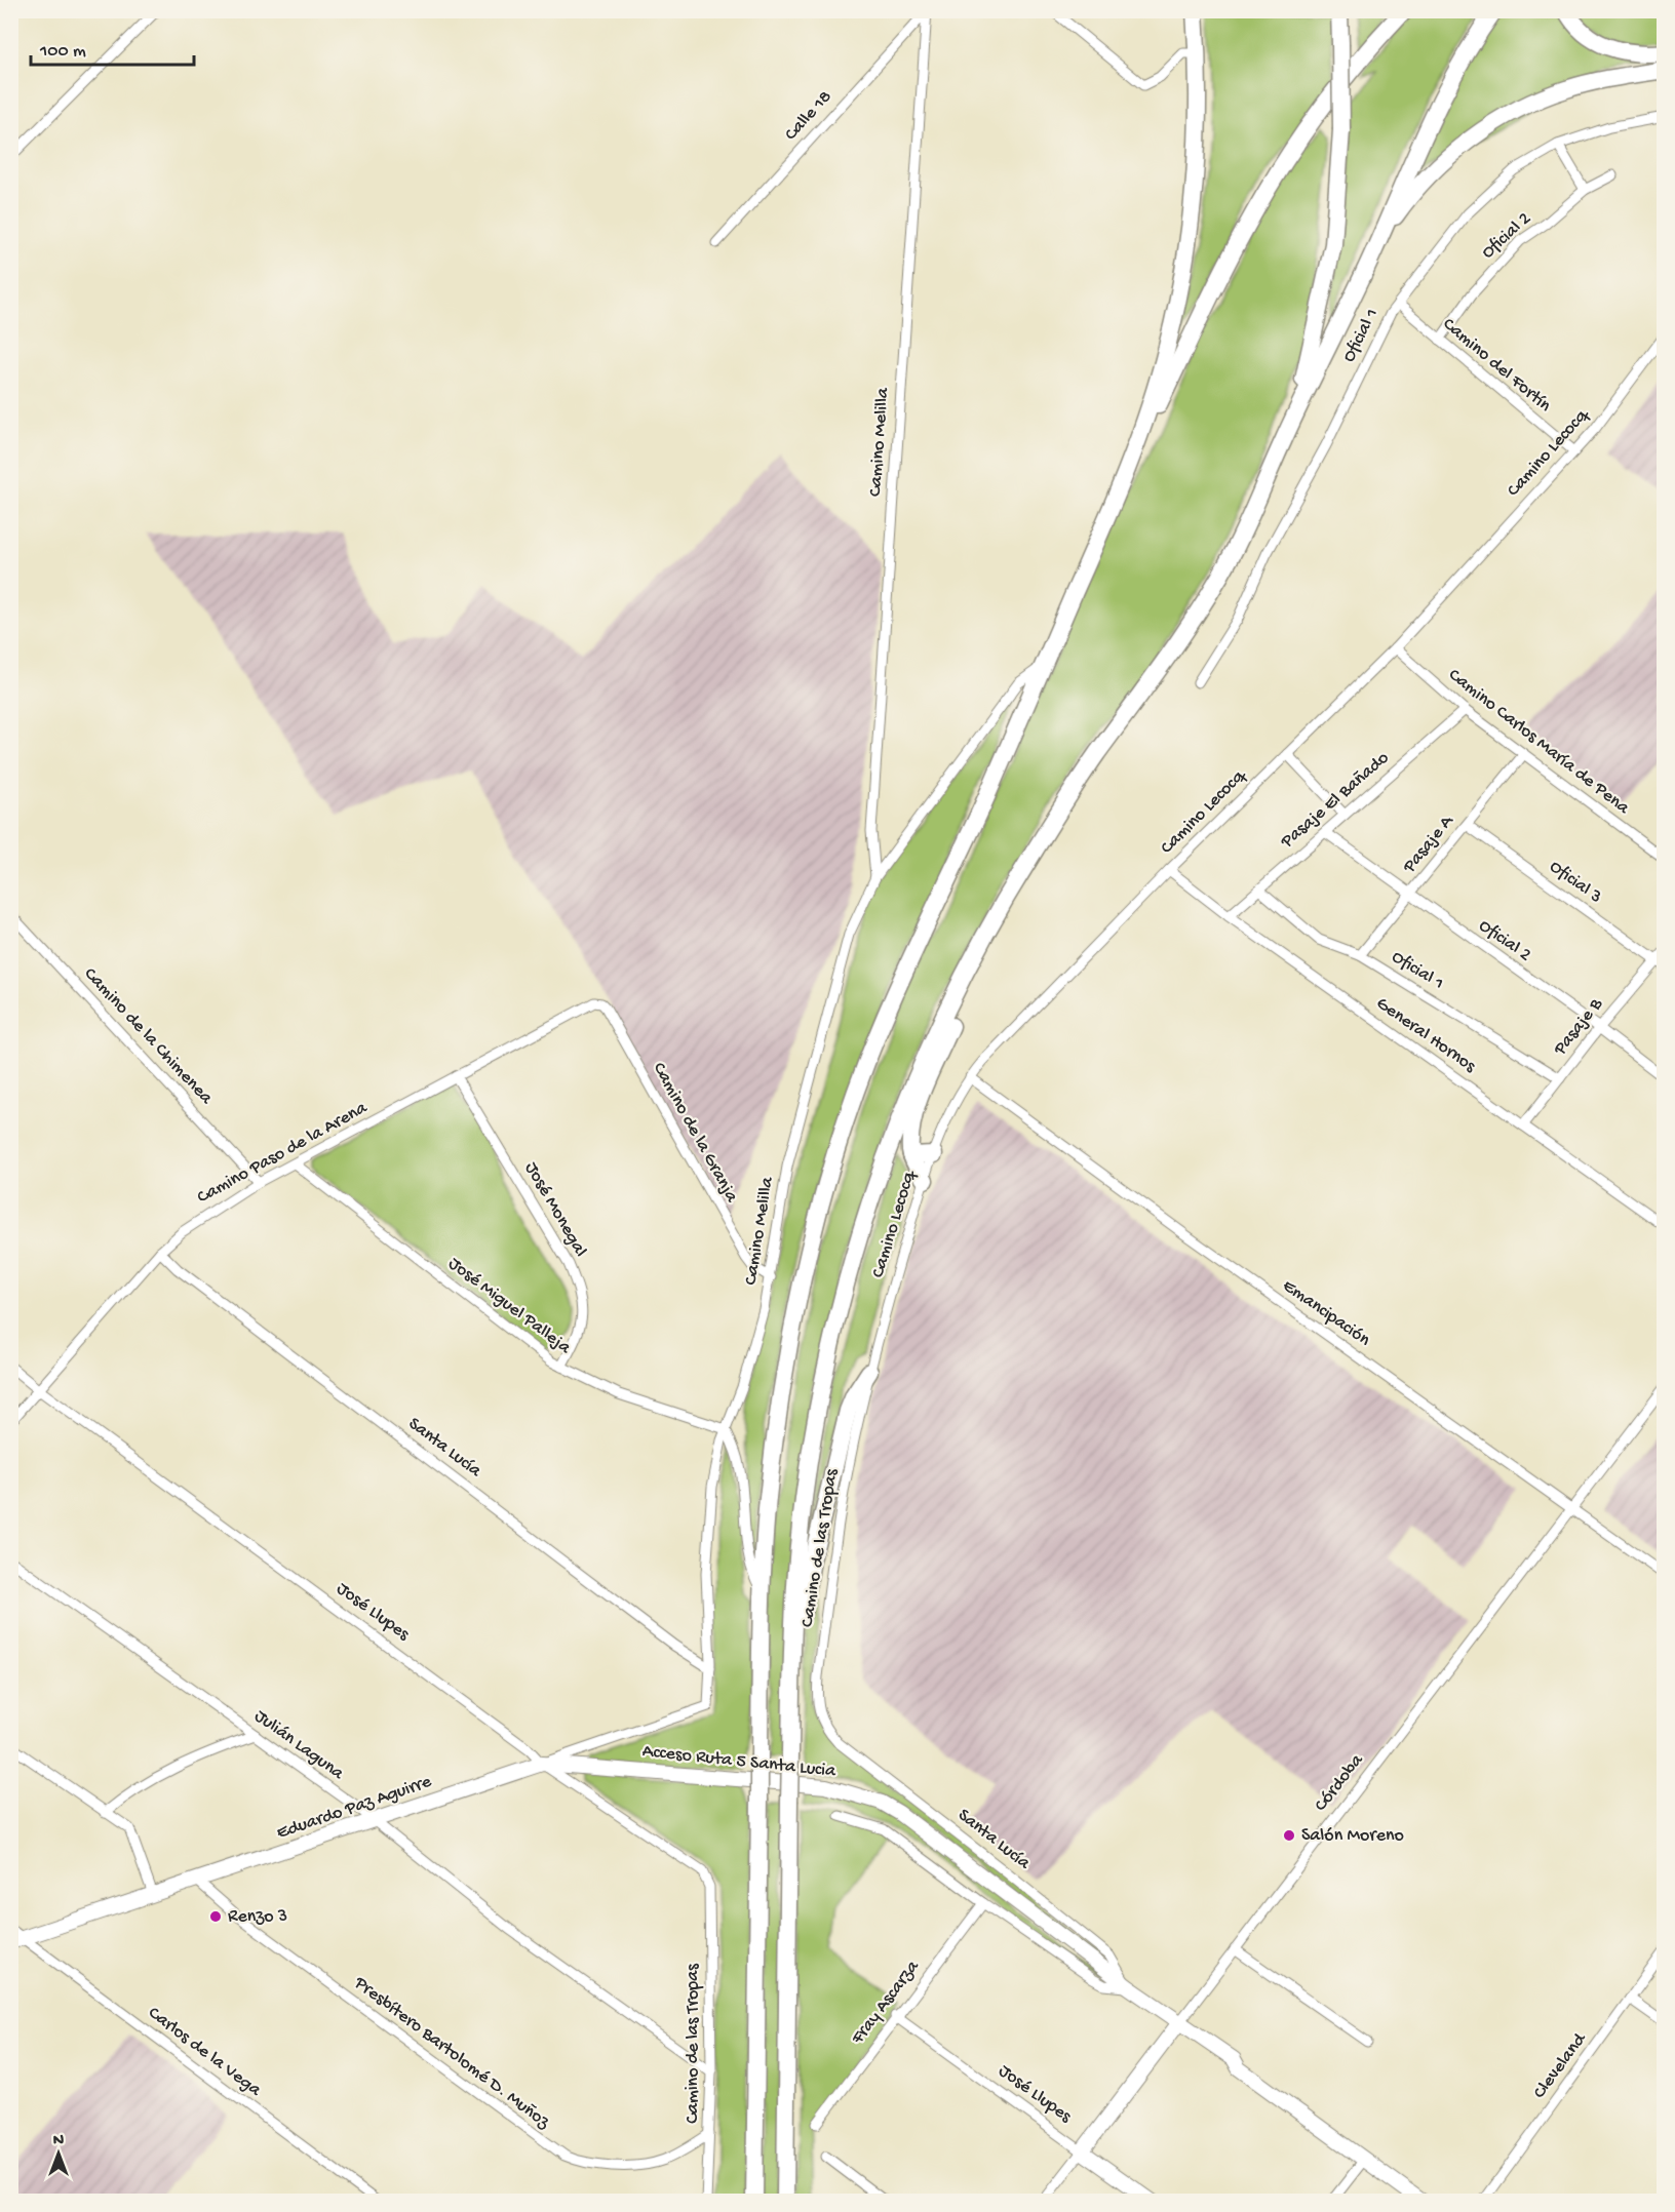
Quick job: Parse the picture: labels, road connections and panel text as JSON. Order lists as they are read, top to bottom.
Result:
{
  "streets": {
    "street": [
      "Calle 18",
      "Oficial 2",
      "Oficial 1",
      "Camino del Fortín",
      "Camino Melilla",
      "Camino Lecocq",
      "Camino Carlos María de Pena",
      "Pasaje El Bañado",
      "Pasaje A",
      "Oficial 3",
      "Pasaje B",
      "General Hornos",
      "Camino de la Chimenea",
      "Camino de la Granja",
      "Camino Paso de la Arena",
      "José Monegal",
      "José Miguel Palleja",
      "Emancipación",
      "Santa Lucía",
      "Camino de las Tropas",
      "José Llupes",
      "Julián Laguna",
      "Acceso Ruta 5 Santa Lucia",
      "Córdoba",
      "Eduardo Paz Aguirre",
      "Fray Ascarza",
      "Carlos de la Vega",
      "Presbítero Bartolomé D. Muñoz",
      "Cleveland"
    ]
  },
  "crossings": [
    ["Calle 18", "Camino Melilla"],
    ["Oficial 2", "Camino del Fortín"],
    ["Oficial 2", "Pasaje El Bañado"],
    ["Oficial 2", "Pasaje A"],
    ["Oficial 2", "Pasaje B"],
    ["Oficial 1", "Camino del Fortín"],
    ["Oficial 1", "Pasaje El Bañado"],
    ["Oficial 1", "Pasaje A"],
    ["Oficial 1", "Pasaje B"],
    ["Camino del Fortín", "Camino Lecocq"],
    ["Camino Melilla", "Camino de la Granja"],
    ["Camino Melilla", "José Miguel Palleja"],
    ["Camino Lecocq", "Camino Carlos María de Pena"],
    ["Camino Lecocq", "General Hornos"],
    ["Camino Lecocq", "Emancipación"],
    ["Camino Lecocq", "Camino de las Tropas"],
    ["Camino Carlos María de Pena", "Pasaje El Bañado"],
    ["Camino Carlos María de Pena", "Pasaje A"],
    ["Pasaje El Bañado", "General Hornos"],
    ["Pasaje A", "Oficial 3"],
    ["Oficial 3", "Pasaje B"],
    ["Pasaje B", "General Hornos"],
    ["Camino de la Chimenea", "Camino Paso de la Arena"],
    ["Camino de la Granja", "Camino Paso de la Arena"],
    ["Camino Paso de la Arena", "José Monegal"],
    ["Camino Paso de la Arena", "José Miguel Palleja"],
    ["Camino Paso de la Arena", "Santa Lucía"],
    ["Camino Paso de la Arena", "José Llupes"],
    ["José Monegal", "José Miguel Palleja"],
    ["Emancipación", "Córdoba"],
    ["Santa Lucía", "Camino de las Tropas"],
    ["Santa Lucía", "Acceso Ruta 5 Santa Lucia"],
    ["Santa Lucía", "Córdoba"],
    ["Santa Lucía", "Eduardo Paz Aguirre"],
    ["Santa Lucía", "Fray Ascarza"],
    ["Camino de las Tropas", "José Llupes"],
    ["Camino de las Tropas", "Julián Laguna"],
    ["Camino de las Tropas", "Presbítero Bartolomé D. Muñoz"],
    ["José Llupes", "Acceso Ruta 5 Santa Lucia"],
    ["José Llupes", "Córdoba"],
    ["José Llupes", "Eduardo Paz Aguirre"],
    ["José Llupes", "Fray Ascarza"],
    ["Julián Laguna", "Eduardo Paz Aguirre"],
    ["Acceso Ruta 5 Santa Lucia", "Eduardo Paz Aguirre"],
    ["Eduardo Paz Aguirre", "Carlos de la Vega"],
    ["Eduardo Paz Aguirre", "Presbítero Bartolomé D. Muñoz"]
  ],
  "places": ["Salón Moreno", "Renzo 3"],
  "scale_bar": "100 m",
  "north": "top"
}
